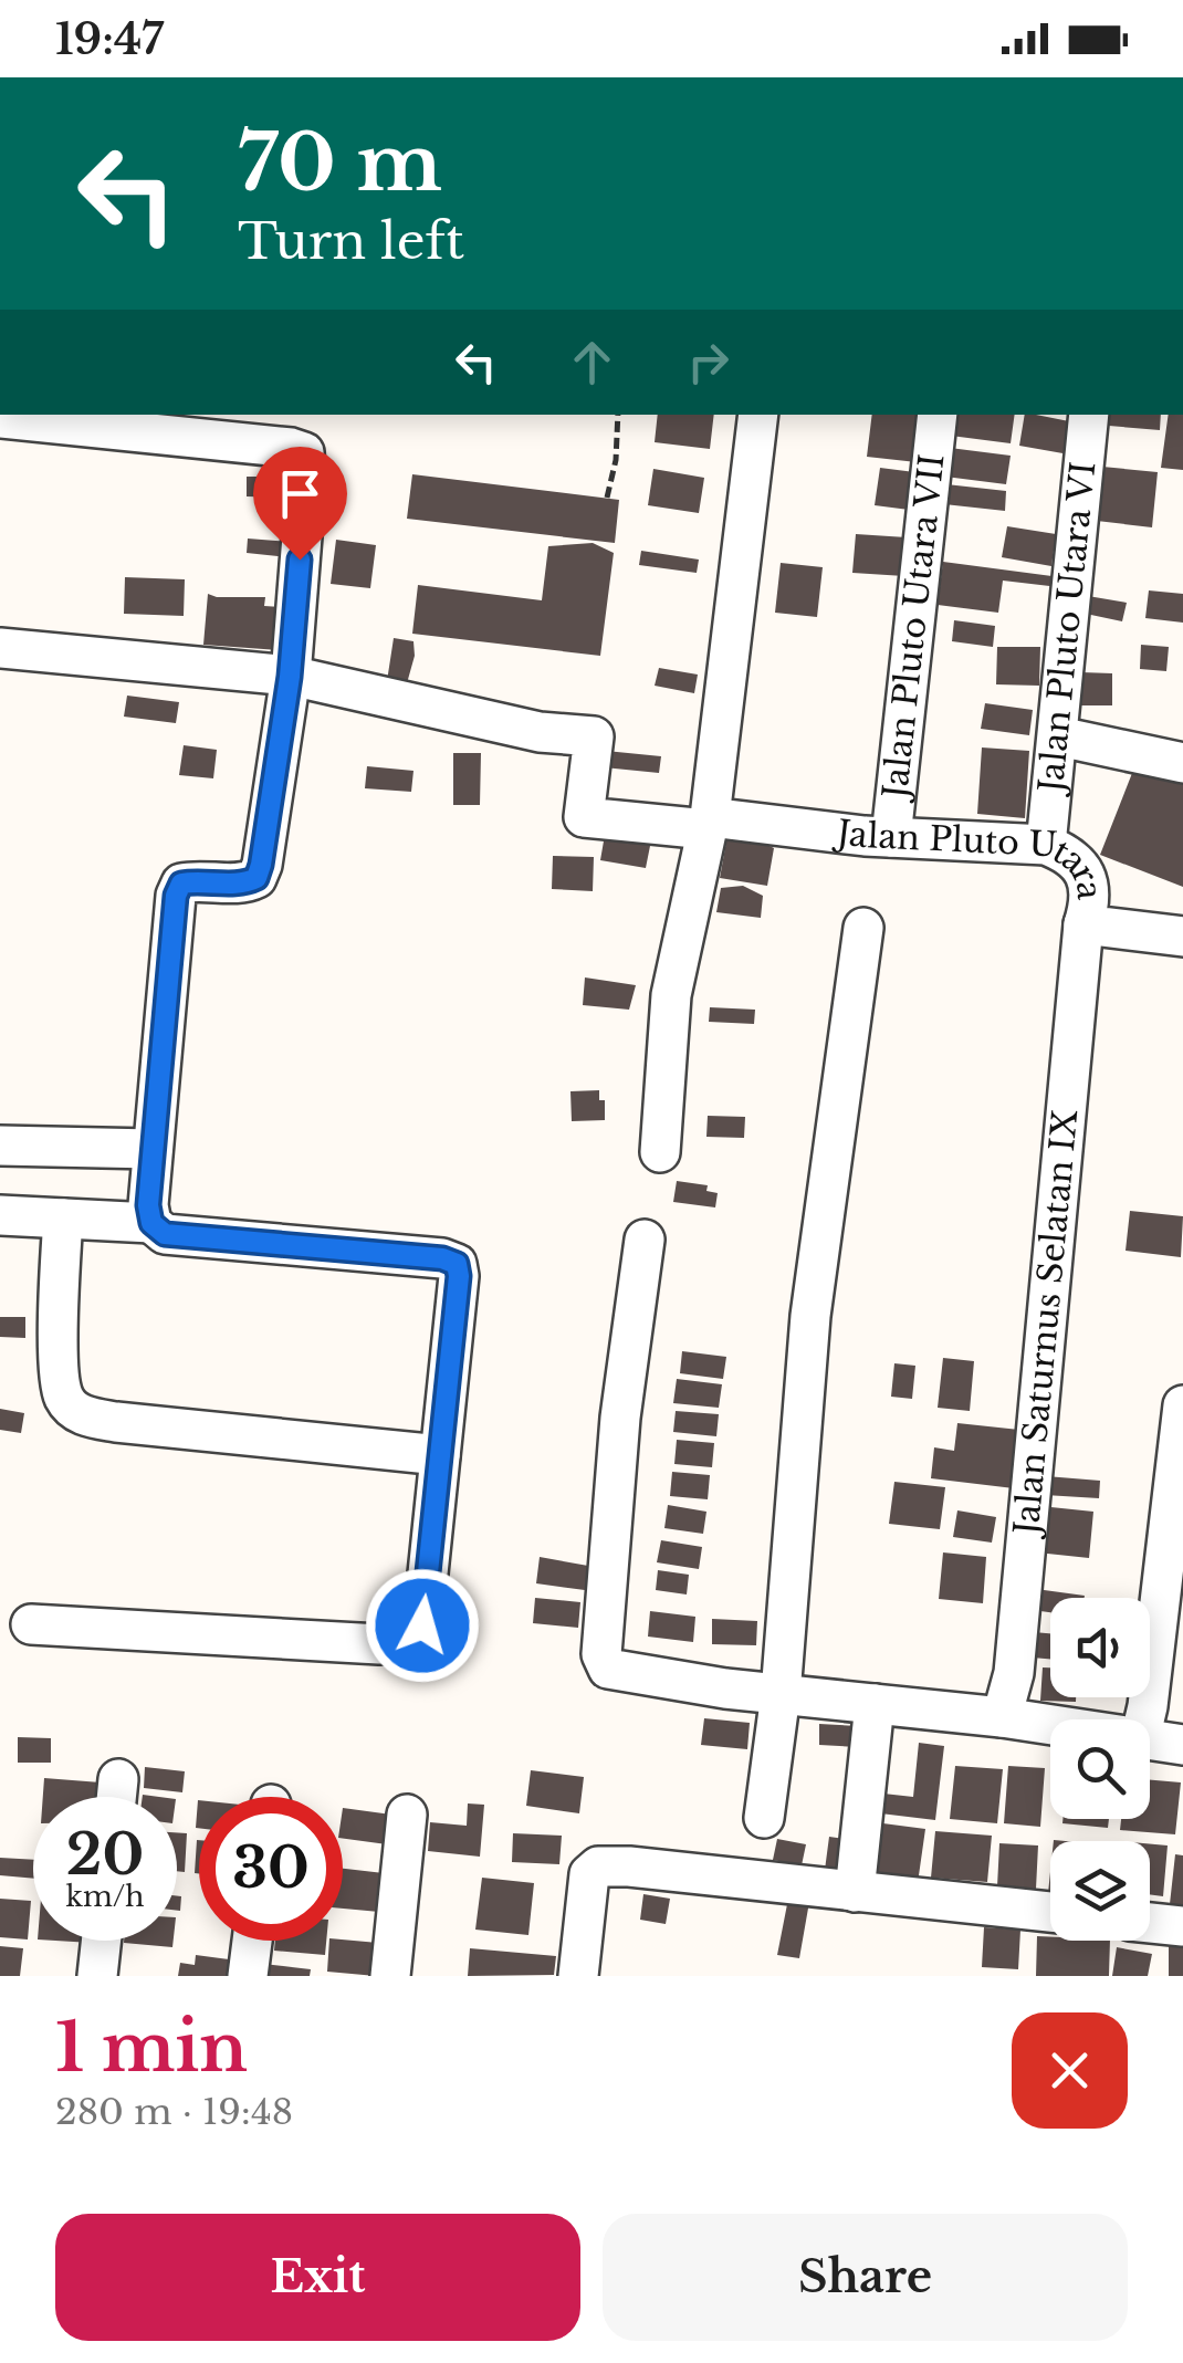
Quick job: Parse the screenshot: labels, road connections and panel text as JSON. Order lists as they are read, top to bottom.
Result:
{
  "streets": {
    "street": [
      "Jalan Pluto Utara VII",
      "Jalan Pluto Utara VI",
      "Jalan Pluto Utara",
      "Jalan Saturnus Selatan IX"
    ]
  },
  "crossings": [
    ["Jalan Pluto Utara VII", "Jalan Pluto Utara"],
    ["Jalan Pluto Utara VI", "Jalan Pluto Utara"],
    ["Jalan Pluto Utara", "Jalan Saturnus Selatan IX"]
  ],
  "page": {
    "status": "19:47",
    "turn": ["70 m", "Turn left"],
    "speed": "20 km/h",
    "limit": "30",
    "heading": ["1 min", "280 m · 19:48"],
    "buttons": ["Exit", "Share"]
  }
}
